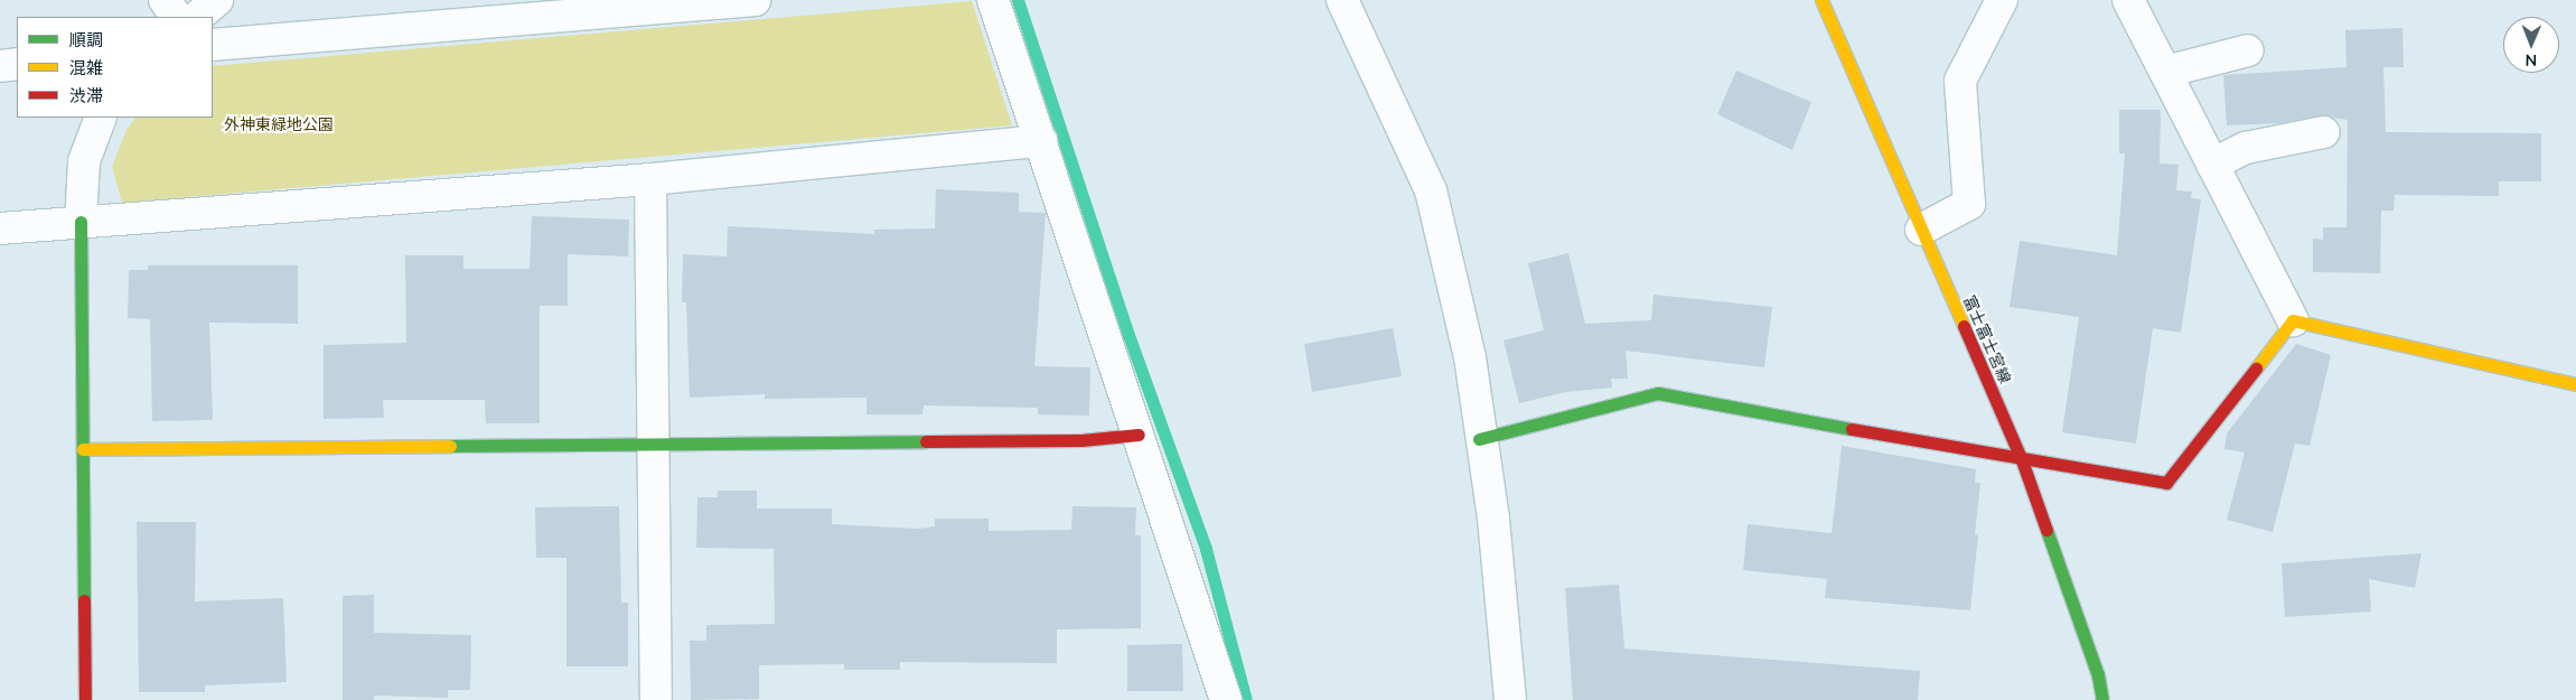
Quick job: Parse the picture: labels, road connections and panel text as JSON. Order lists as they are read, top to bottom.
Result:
{
  "streets": {
    "street": ["富士富士宮線"]
  },
  "parks": ["外神東緑地公園"],
  "legend": ["順調", "混雑", "渋滞"],
  "north": "bottom"
}
